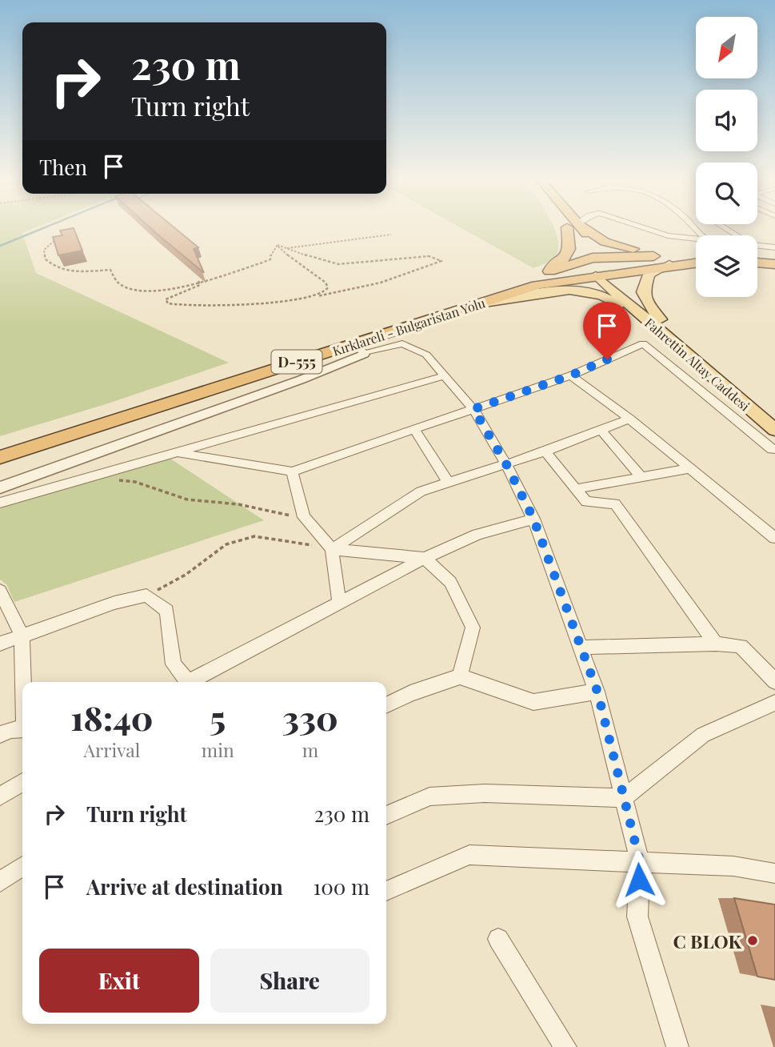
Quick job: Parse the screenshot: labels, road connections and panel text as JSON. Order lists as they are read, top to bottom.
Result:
{
  "streets": {
    "highway": ["Kırklareli - Bulgaristan Yolu", "D-555"],
    "main road": ["Fahrettin Altay Caddesi"]
  },
  "crossings": [
    ["Kırklareli - Bulgaristan Yolu", "D-555"],
    ["Kırklareli - Bulgaristan Yolu", "Fahrettin Altay Caddesi"],
    ["D-555", "Fahrettin Altay Caddesi"]
  ],
  "places": ["C BLOK"],
  "north": "bottom left",
  "page": {
    "turn": ["230 m", "Turn right"],
    "then": "Then",
    "eta": [
      "18:40",
      "Arrival",
      "5",
      "min",
      "330",
      "m"
    ],
    "list": [
      {
        "name": "Turn right",
        "value": "230 m"
      },
      {
        "name": "Arrive at destination",
        "value": "100 m"
      }
    ],
    "buttons": ["Exit", "Share"]
  }
}
